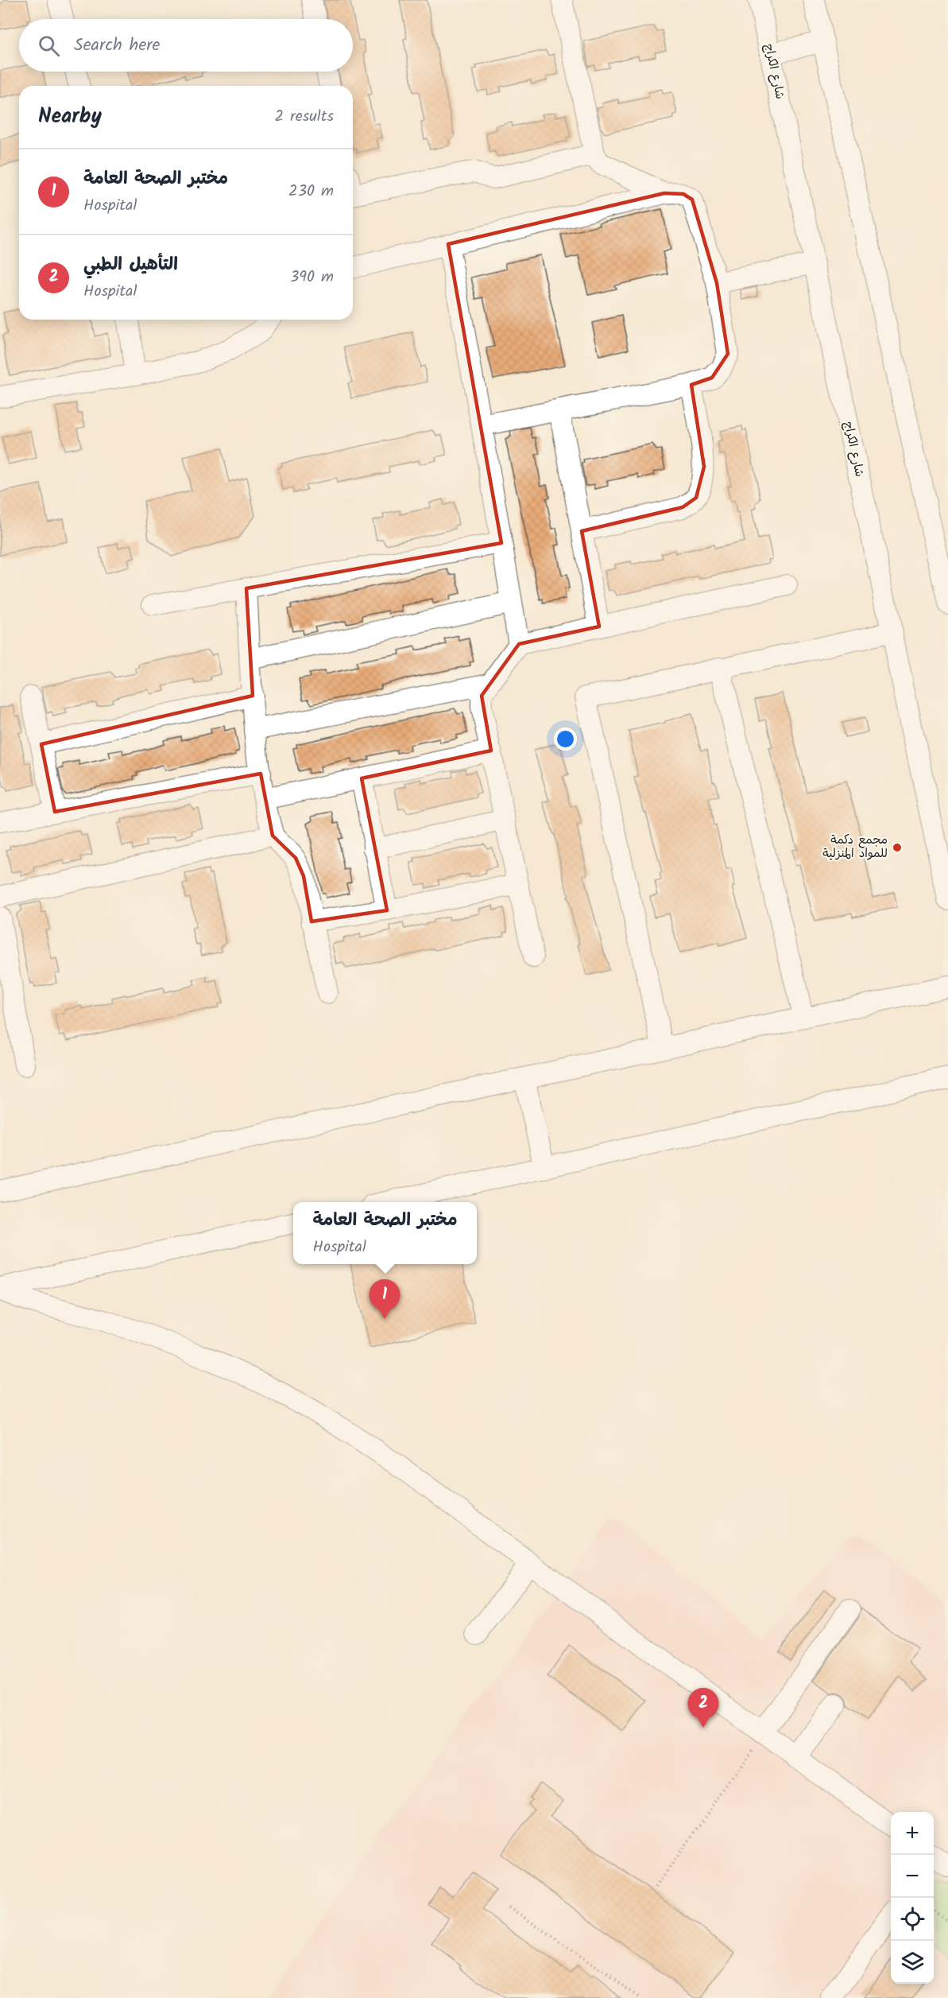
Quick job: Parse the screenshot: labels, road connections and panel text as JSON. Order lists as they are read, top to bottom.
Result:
{
  "streets": {
    "street": ["شارع الكراج"]
  },
  "places": ["مجمع دكمة للمواد المنزلية"],
  "page": {
    "search": "Search here",
    "heading": ["Nearby", "2 results"],
    "list": [
      {
        "mark": "1",
        "name": "مختبر الصحة العامة",
        "note": "Hospital",
        "value": "230 m"
      },
      {
        "mark": "2",
        "name": "التأهيل الطبي",
        "note": "Hospital",
        "value": "390 m"
      }
    ],
    "popup": ["مختبر الصحة العامة", "Hospital"],
    "pins": ["1", "2"],
    "map_buttons": ["+", "−"]
  }
}
